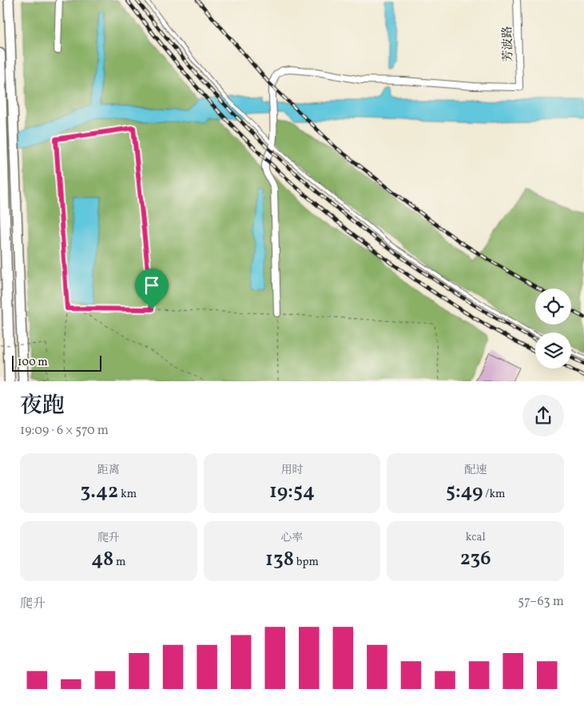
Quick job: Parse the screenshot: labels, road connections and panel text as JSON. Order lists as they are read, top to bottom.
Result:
{
  "streets": {
    "street": ["芳波路"]
  },
  "scale_bar": "100 m",
  "page": {
    "scale": "100 m",
    "heading": ["夜跑", "19:09 · 6 × 570 m"],
    "stats": [
      ["距离", "3.42 km"],
      ["用时", "19:54"],
      ["配速", "5:49 /km"],
      ["爬升", "48 m"],
      ["心率", "138 bpm"],
      ["kcal", "236"]
    ],
    "chart": ["爬升", "57–63 m"]
  }
}
